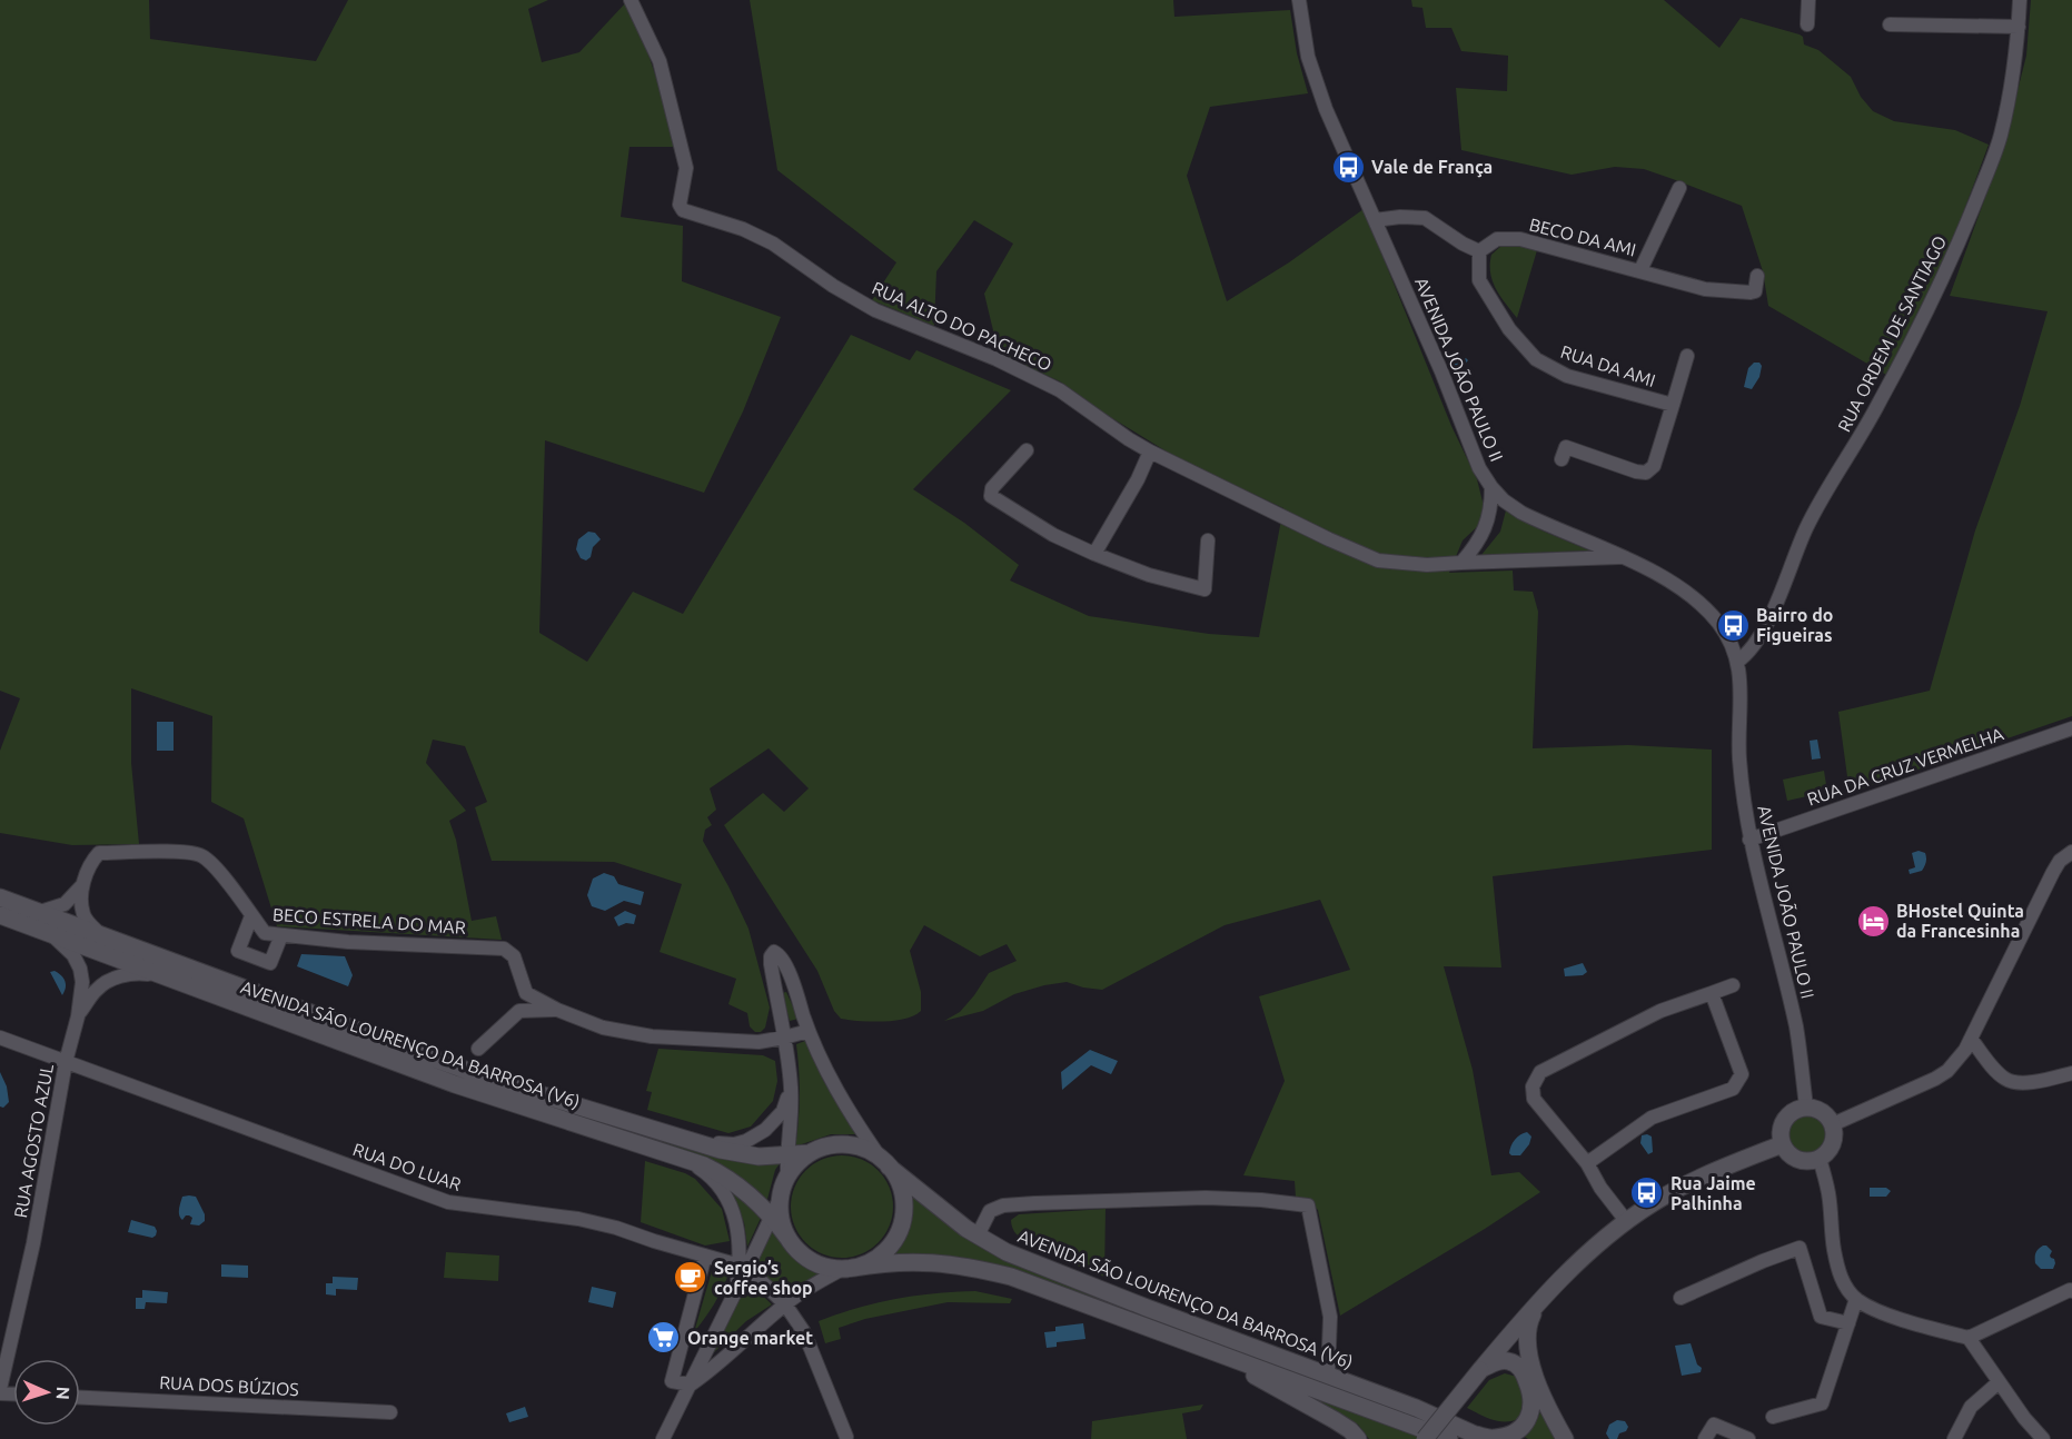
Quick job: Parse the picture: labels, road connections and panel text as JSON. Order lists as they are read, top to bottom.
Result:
{
  "streets": {
    "main road": ["AVENIDA SÃO LOURENÇO DA BARROSA (V6)"],
    "street": [
      "BECO DA AMI",
      "RUA ALTO DO PACHECO",
      "RUA ORDEM DE SANTIAGO",
      "RUA DA AMI",
      "AVENIDA JOÃO PAULO II",
      "RUA DA CRUZ VERMELHA",
      "BECO ESTRELA DO MAR",
      "RUA AGOSTO AZUL",
      "RUA DO LUAR",
      "RUA DOS BÚZIOS"
    ]
  },
  "crossings": [
    ["BECO DA AMI", "RUA DA AMI"],
    ["RUA ALTO DO PACHECO", "AVENIDA JOÃO PAULO II"],
    ["RUA ORDEM DE SANTIAGO", "AVENIDA JOÃO PAULO II"],
    ["AVENIDA JOÃO PAULO II", "RUA DA CRUZ VERMELHA"],
    ["AVENIDA SÃO LOURENÇO DA BARROSA (V6)", "RUA AGOSTO AZUL"],
    ["RUA AGOSTO AZUL", "RUA DO LUAR"]
  ],
  "places": {
    "bus stop": ["Vale de França", "Bairro do Figueiras", "Rua Jaime Palhinha"],
    "hotel": ["BHostel Quinta da Francesinha"],
    "cafe": ["Sergio’s coffee shop"],
    "supermarket": ["Orange market"]
  },
  "north": "right"
}
